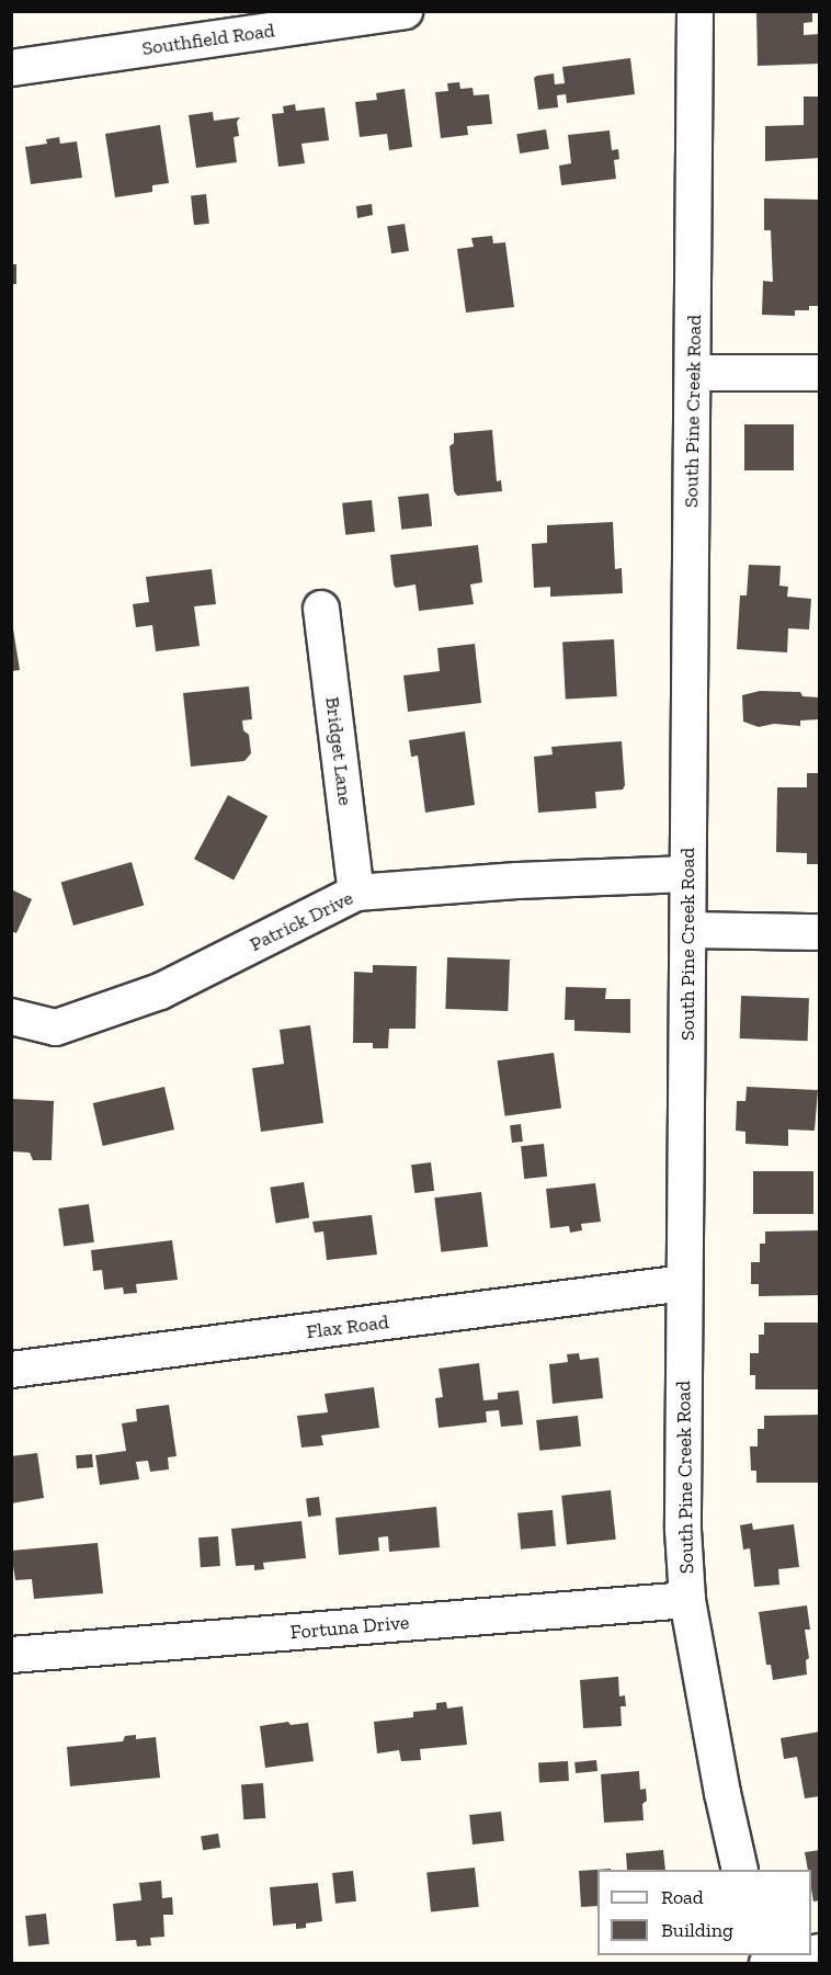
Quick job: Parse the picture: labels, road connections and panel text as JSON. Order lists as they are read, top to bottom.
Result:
{
  "streets": {
    "street": [
      "Southfield Road",
      "South Pine Creek Road",
      "Bridget Lane",
      "Patrick Drive",
      "Flax Road",
      "Fortuna Drive"
    ]
  },
  "crossings": [
    ["South Pine Creek Road", "Patrick Drive"],
    ["South Pine Creek Road", "Flax Road"],
    ["South Pine Creek Road", "Fortuna Drive"],
    ["Bridget Lane", "Patrick Drive"]
  ],
  "legend": ["Road", "Building"]
}
